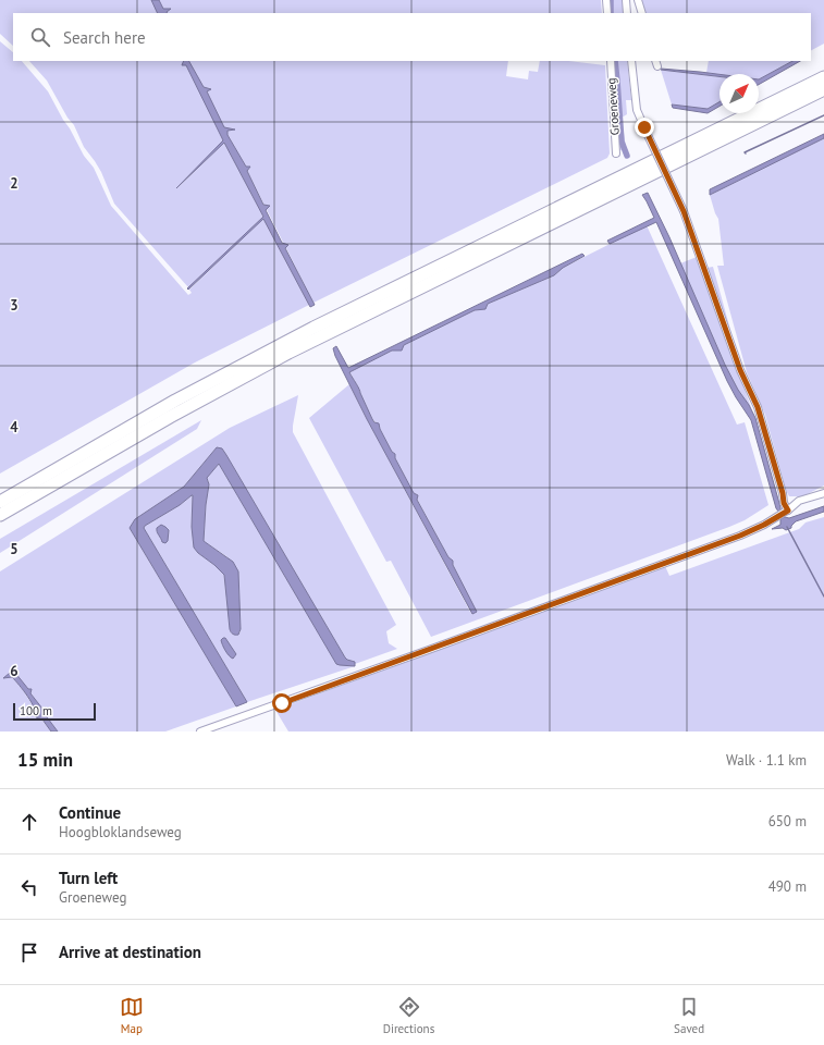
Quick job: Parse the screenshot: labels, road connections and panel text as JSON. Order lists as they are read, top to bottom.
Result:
{
  "streets": {
    "street": ["Groeneweg"]
  },
  "scale_bar": "100 m",
  "north": "top right",
  "page": {
    "search": "Search here",
    "scale": "100 m",
    "heading": ["15 min", "Walk · 1.1 km"],
    "list": [
      ["Continue", "Hoogbloklandseweg", "650 m"],
      ["Turn left", "Groeneweg", "490 m"],
      "Arrive at destination"
    ],
    "nav": ["Map", "Directions", "Saved"]
  },
  "grid": {
    "rows": [
      "2",
      "3",
      "4",
      "5",
      "6"
    ]
  }
}
